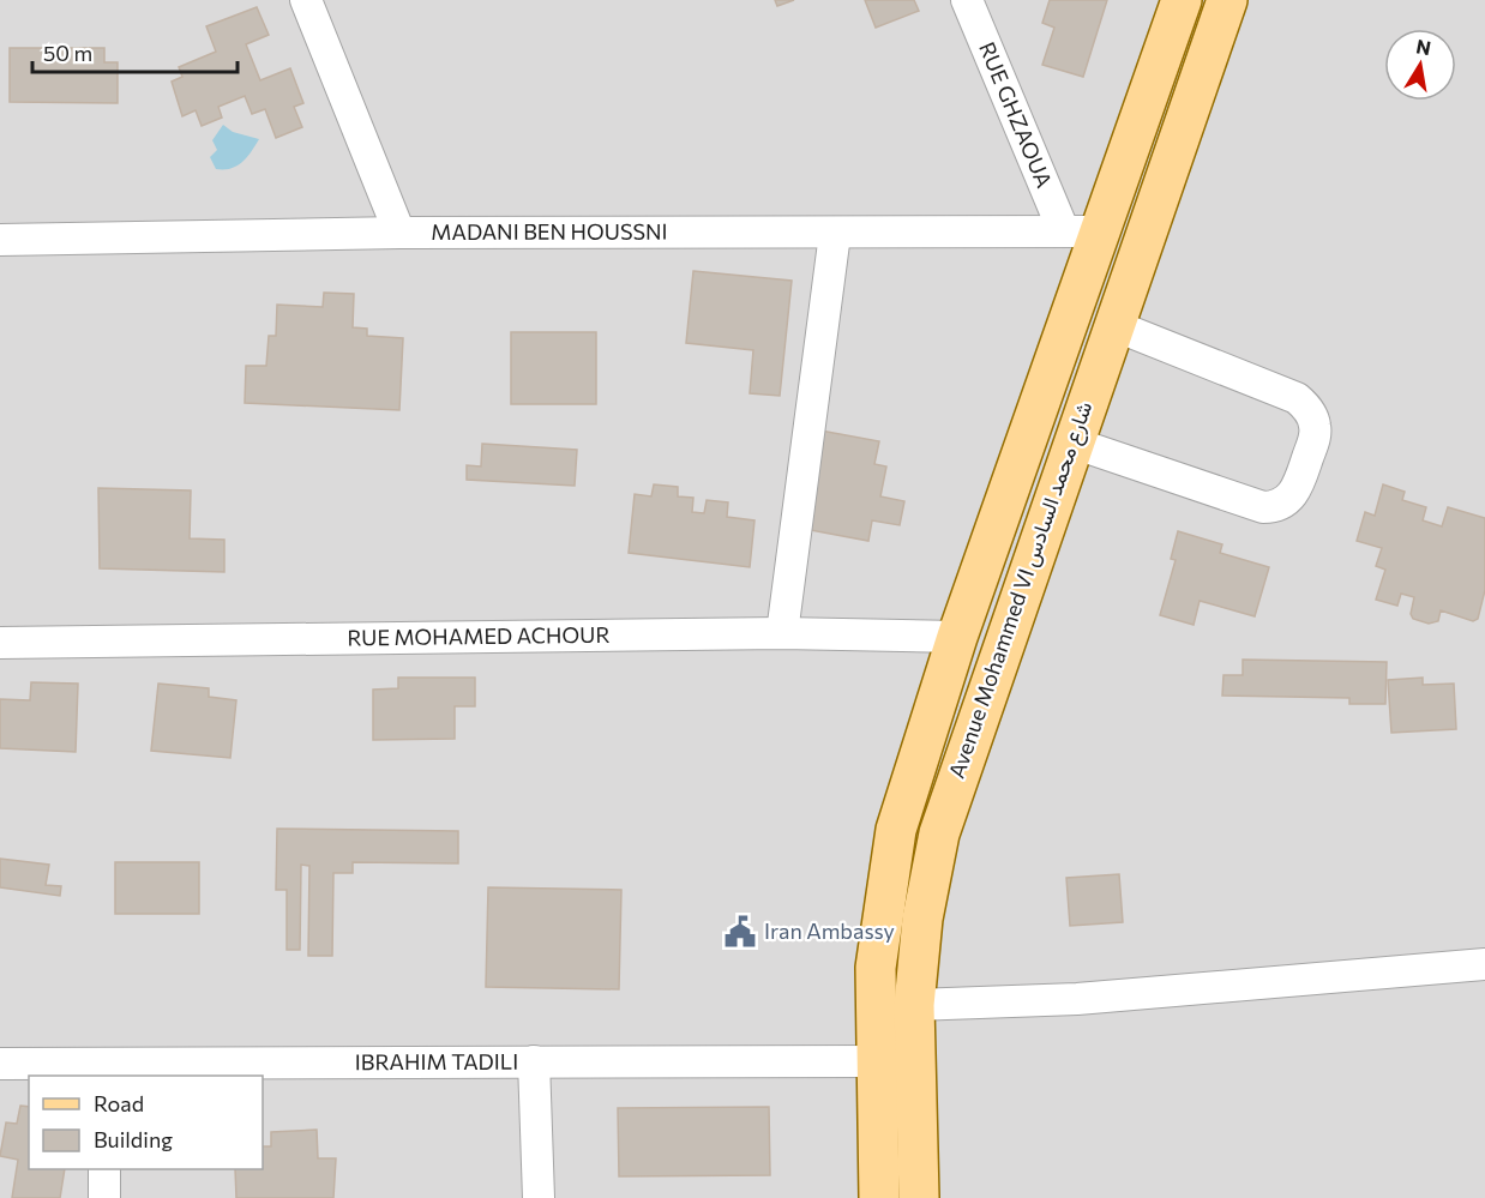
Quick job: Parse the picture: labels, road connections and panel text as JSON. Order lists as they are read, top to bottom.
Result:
{
  "streets": {
    "main road": ["Avenue Mohammed VI شارع محمد السادس"],
    "street": [
      "RUE GHZAOUA",
      "MADANI BEN HOUSSNI",
      "RUE MOHAMED ACHOUR",
      "IBRAHIM TADILI"
    ]
  },
  "crossings": [
    ["RUE GHZAOUA", "MADANI BEN HOUSSNI"],
    ["RUE GHZAOUA", "Avenue Mohammed VI شارع محمد السادس"],
    ["MADANI BEN HOUSSNI", "Avenue Mohammed VI شارع محمد السادس"],
    ["Avenue Mohammed VI شارع محمد السادس", "RUE MOHAMED ACHOUR"],
    ["Avenue Mohammed VI شارع محمد السادس", "IBRAHIM TADILI"]
  ],
  "places": {
    "public building": ["Iran Ambassy"]
  },
  "legend": ["Road", "Building"],
  "scale_bar": "50 m",
  "north": "top"
}
